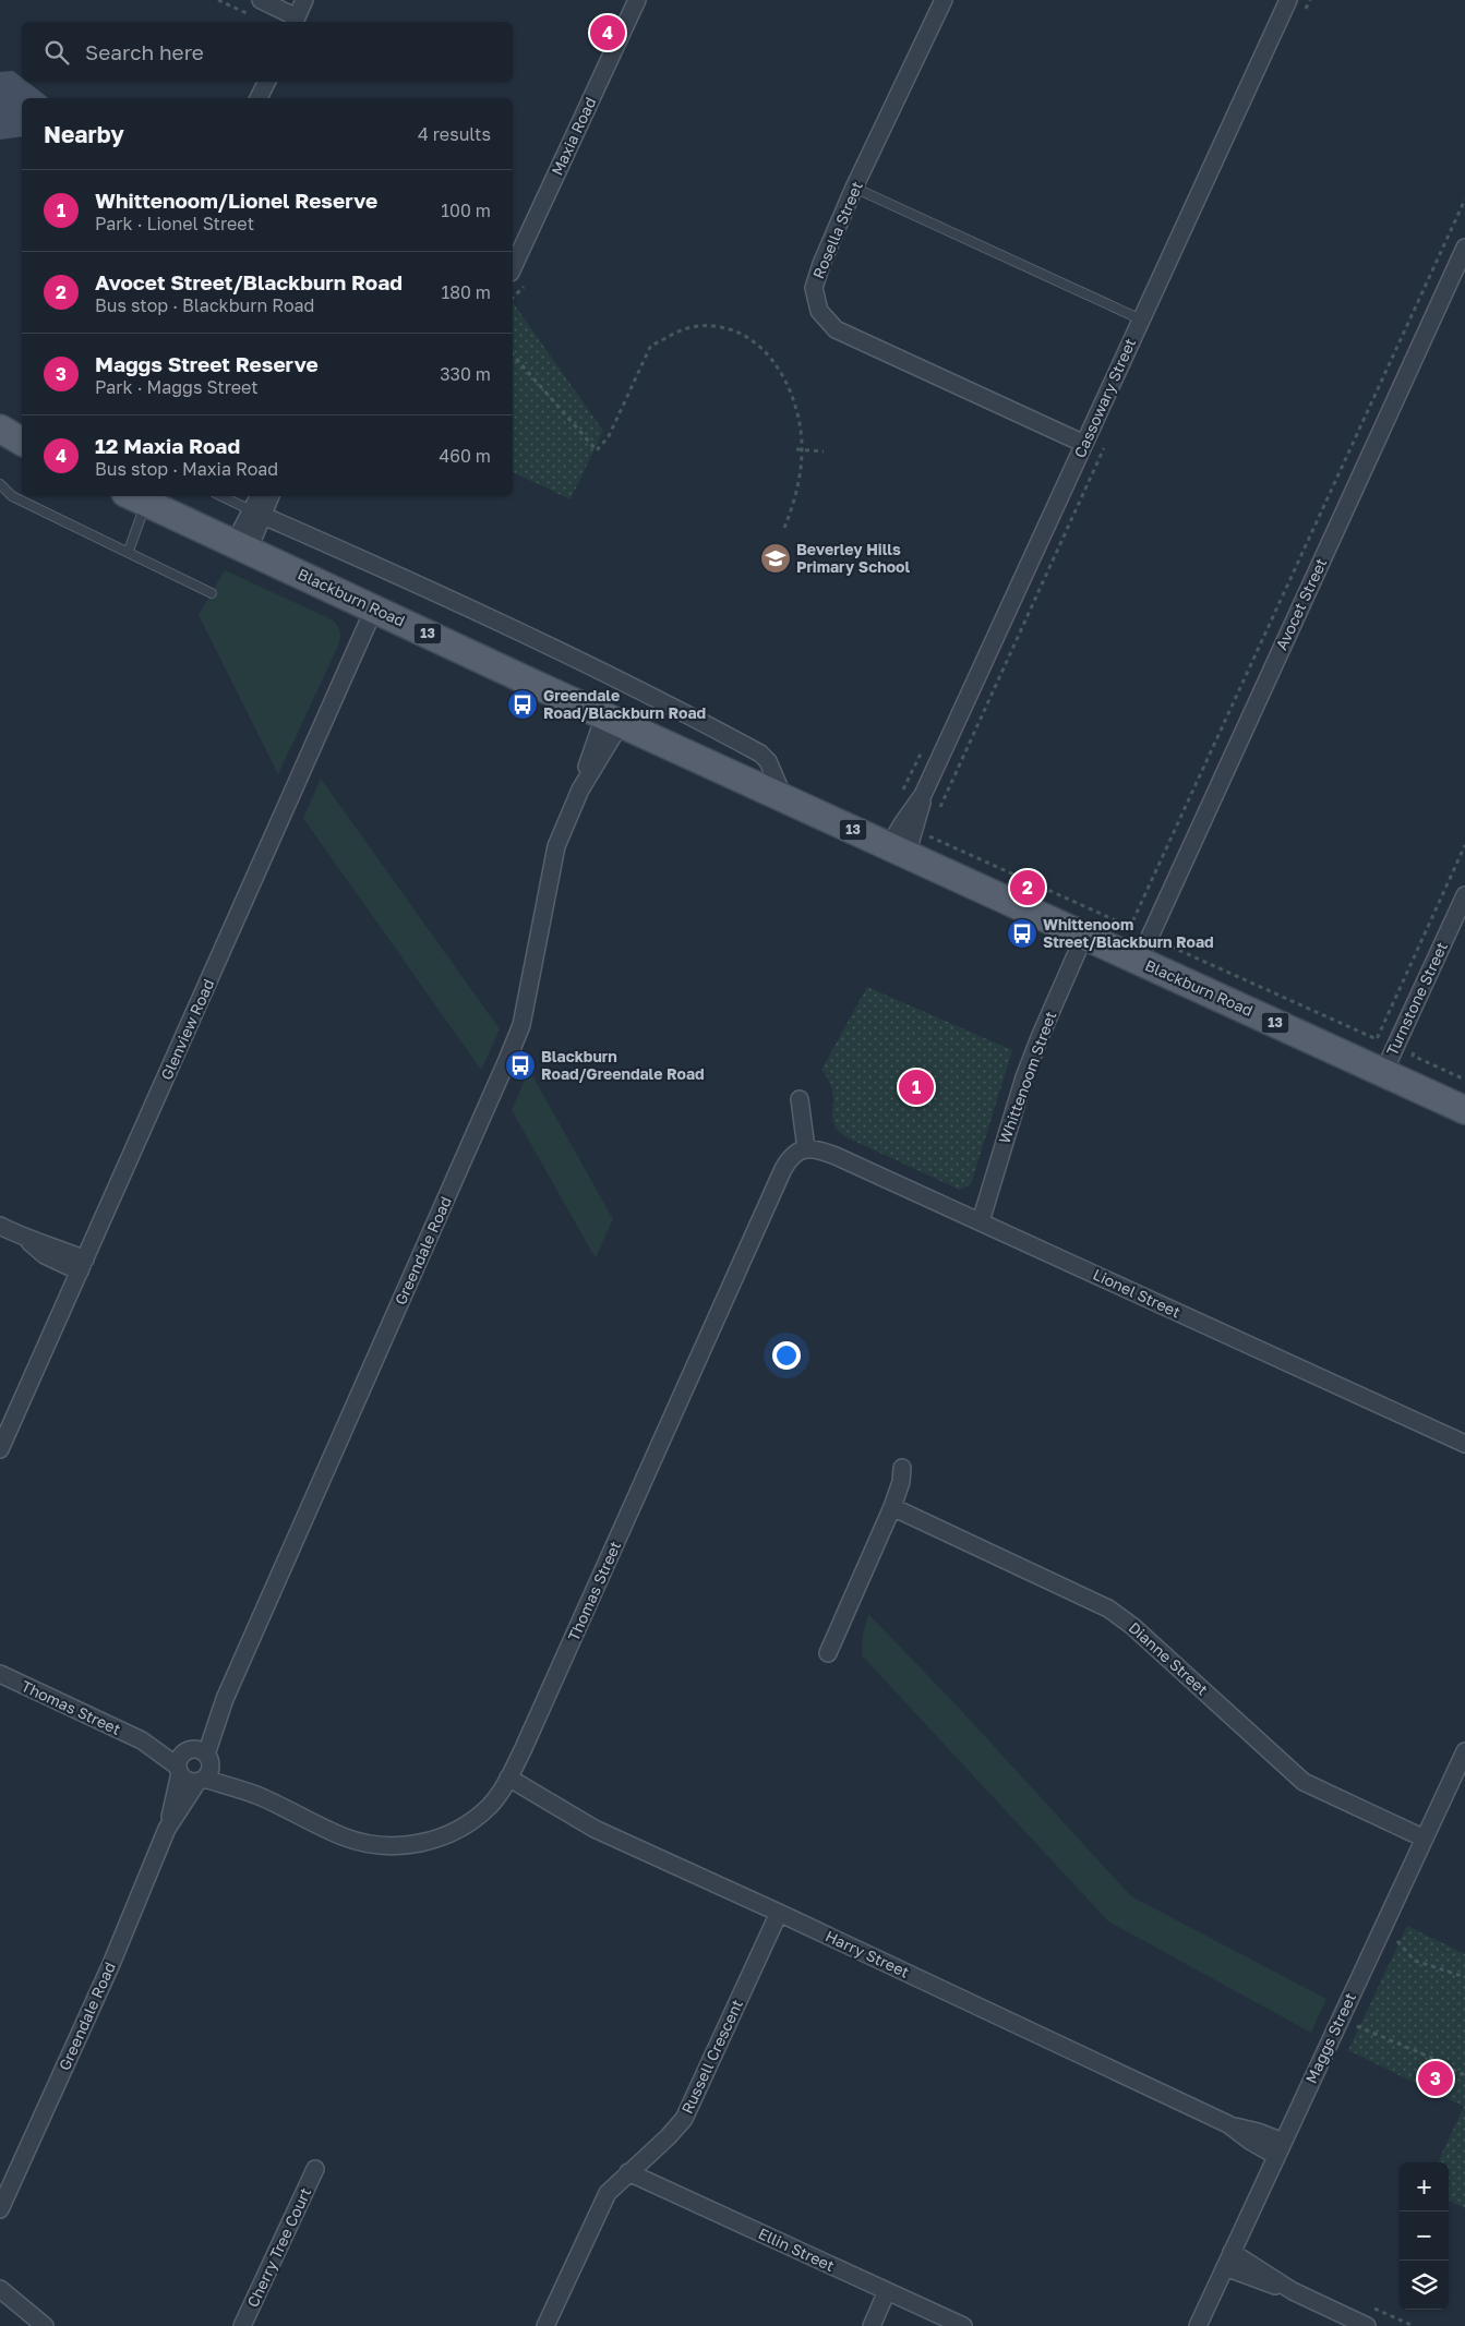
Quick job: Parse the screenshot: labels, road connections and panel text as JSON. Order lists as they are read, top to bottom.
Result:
{
  "streets": {
    "main road": ["Blackburn Road", "13"],
    "street": [
      "Maxia Road",
      "Rosella Street",
      "Cassowary Street",
      "Avocet Street",
      "Turnstone Street",
      "Glenview Road",
      "Whittenoom Street",
      "Greendale Road",
      "Lionel Street",
      "Thomas Street",
      "Dianne Street",
      "Harry Street",
      "Maggs Street",
      "Russell Crescent",
      "Cherry Tree Court",
      "Ellin Street"
    ]
  },
  "crossings": [
    ["Rosella Street", "Cassowary Street"],
    ["Cassowary Street", "Blackburn Road"],
    ["Blackburn Road", "Avocet Street"],
    ["Blackburn Road", "Turnstone Street"],
    ["Blackburn Road", "Glenview Road"],
    ["Blackburn Road", "Whittenoom Street"],
    ["Blackburn Road", "Greendale Road"],
    ["Whittenoom Street", "Lionel Street"],
    ["Greendale Road", "Thomas Street"],
    ["Lionel Street", "Thomas Street"],
    ["Thomas Street", "Harry Street"],
    ["Dianne Street", "Maggs Street"],
    ["Harry Street", "Maggs Street"],
    ["Harry Street", "Russell Crescent"],
    ["Russell Crescent", "Ellin Street"]
  ],
  "places": {
    "school or university": ["Beverley Hills Primary School"],
    "bus stop": ["Greendale Road/Blackburn Road", "Whittenoom Street/Blackburn Road", "Blackburn Road/Greendale Road"]
  },
  "page": {
    "pins": [
      "4",
      "2",
      "1",
      "3"
    ],
    "search": "Search here",
    "heading": ["Nearby", "4 results"],
    "list": [
      {
        "mark": "1",
        "name": "Whittenoom/Lionel Reserve",
        "note": "Park · Lionel Street",
        "value": "100 m"
      },
      {
        "mark": "2",
        "name": "Avocet Street/Blackburn Road",
        "note": "Bus stop · Blackburn Road",
        "value": "180 m"
      },
      {
        "mark": "3",
        "name": "Maggs Street Reserve",
        "note": "Park · Maggs Street",
        "value": "330 m"
      },
      {
        "mark": "4",
        "name": "12 Maxia Road",
        "note": "Bus stop · Maxia Road",
        "value": "460 m"
      }
    ],
    "map_buttons": ["+", "−"]
  }
}
